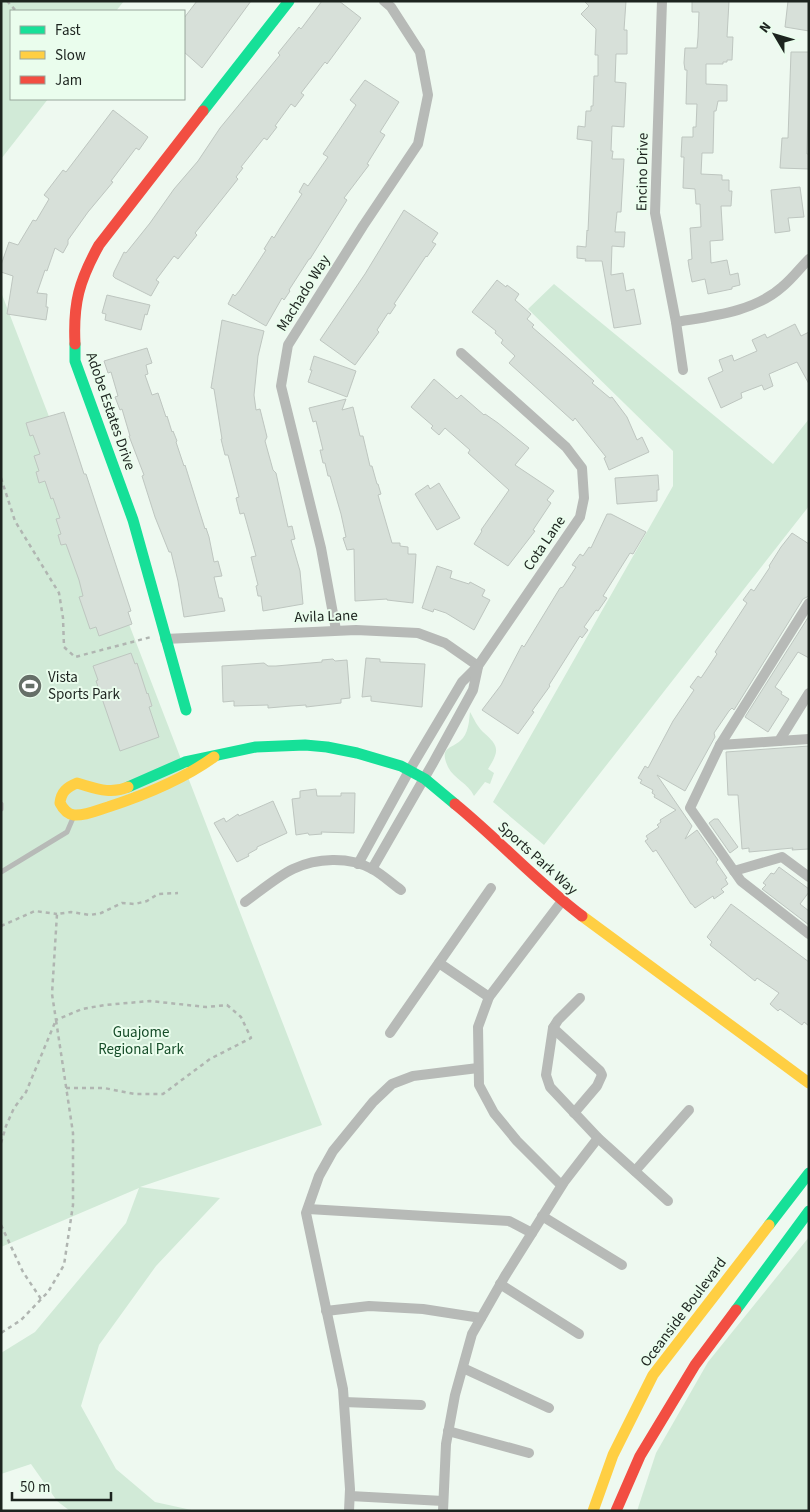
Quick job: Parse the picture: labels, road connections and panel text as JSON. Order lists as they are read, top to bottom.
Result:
{
  "streets": {
    "street": [
      "Encino Drive",
      "Machado Way",
      "Adobe Estates Drive",
      "Cota Lane",
      "Avila Lane",
      "Sports Park Way",
      "Oceanside Boulevard"
    ]
  },
  "crossings": [
    ["Machado Way", "Avila Lane"],
    ["Adobe Estates Drive", "Avila Lane"],
    ["Cota Lane", "Avila Lane"],
    ["Cota Lane", "Sports Park Way"]
  ],
  "parks": ["Guajome Regional Park"],
  "places": {
    "sports": ["Vista Sports Park"]
  },
  "legend": ["Fast", "Slow", "Jam"],
  "scale_bar": "50 m",
  "north": "top left"
}
